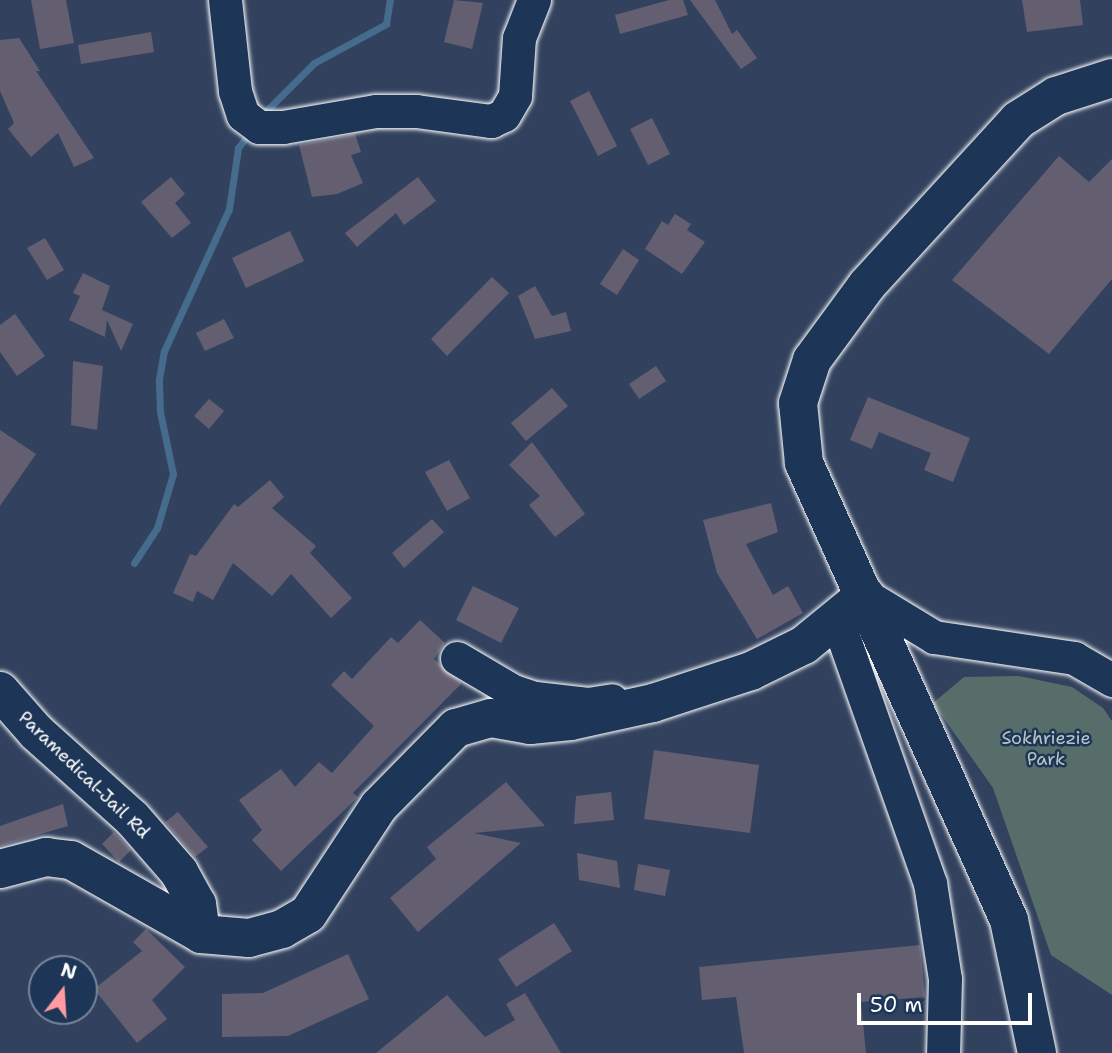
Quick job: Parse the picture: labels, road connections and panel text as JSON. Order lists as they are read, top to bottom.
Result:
{
  "streets": {
    "main road": ["Paramedical-Jail Rd"]
  },
  "parks": ["Sokhriezie Park"],
  "scale_bar": "50 m",
  "north": "top"
}
